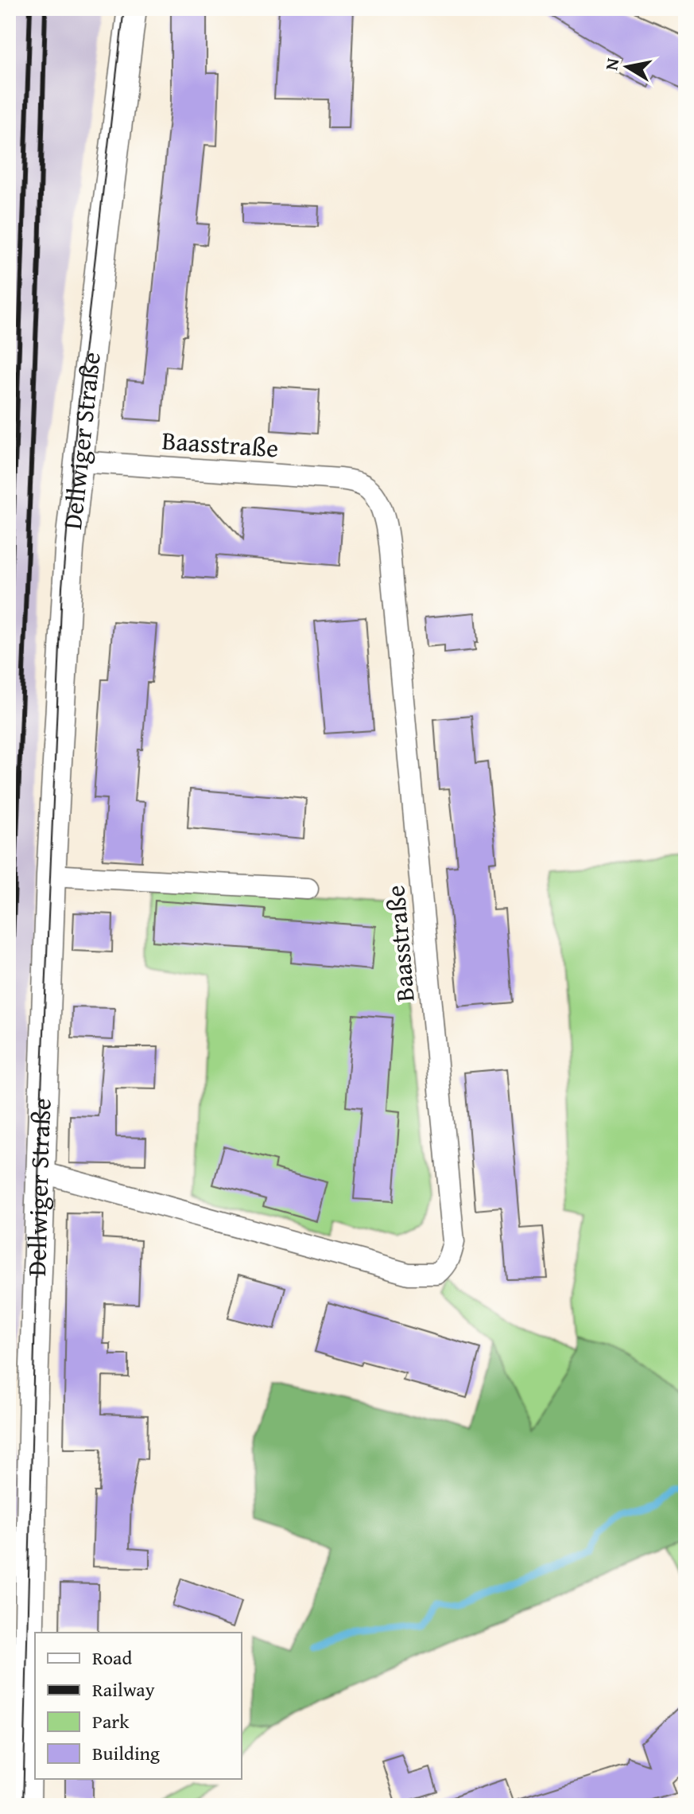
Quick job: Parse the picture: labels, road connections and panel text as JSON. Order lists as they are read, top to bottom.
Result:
{
  "streets": {
    "main road": ["Dellwiger Straße"],
    "street": ["Baasstraße"]
  },
  "crossings": [
    ["Dellwiger Straße", "Baasstraße"]
  ],
  "legend": [
    "Road",
    "Railway",
    "Park",
    "Building"
  ],
  "north": "left"
}
